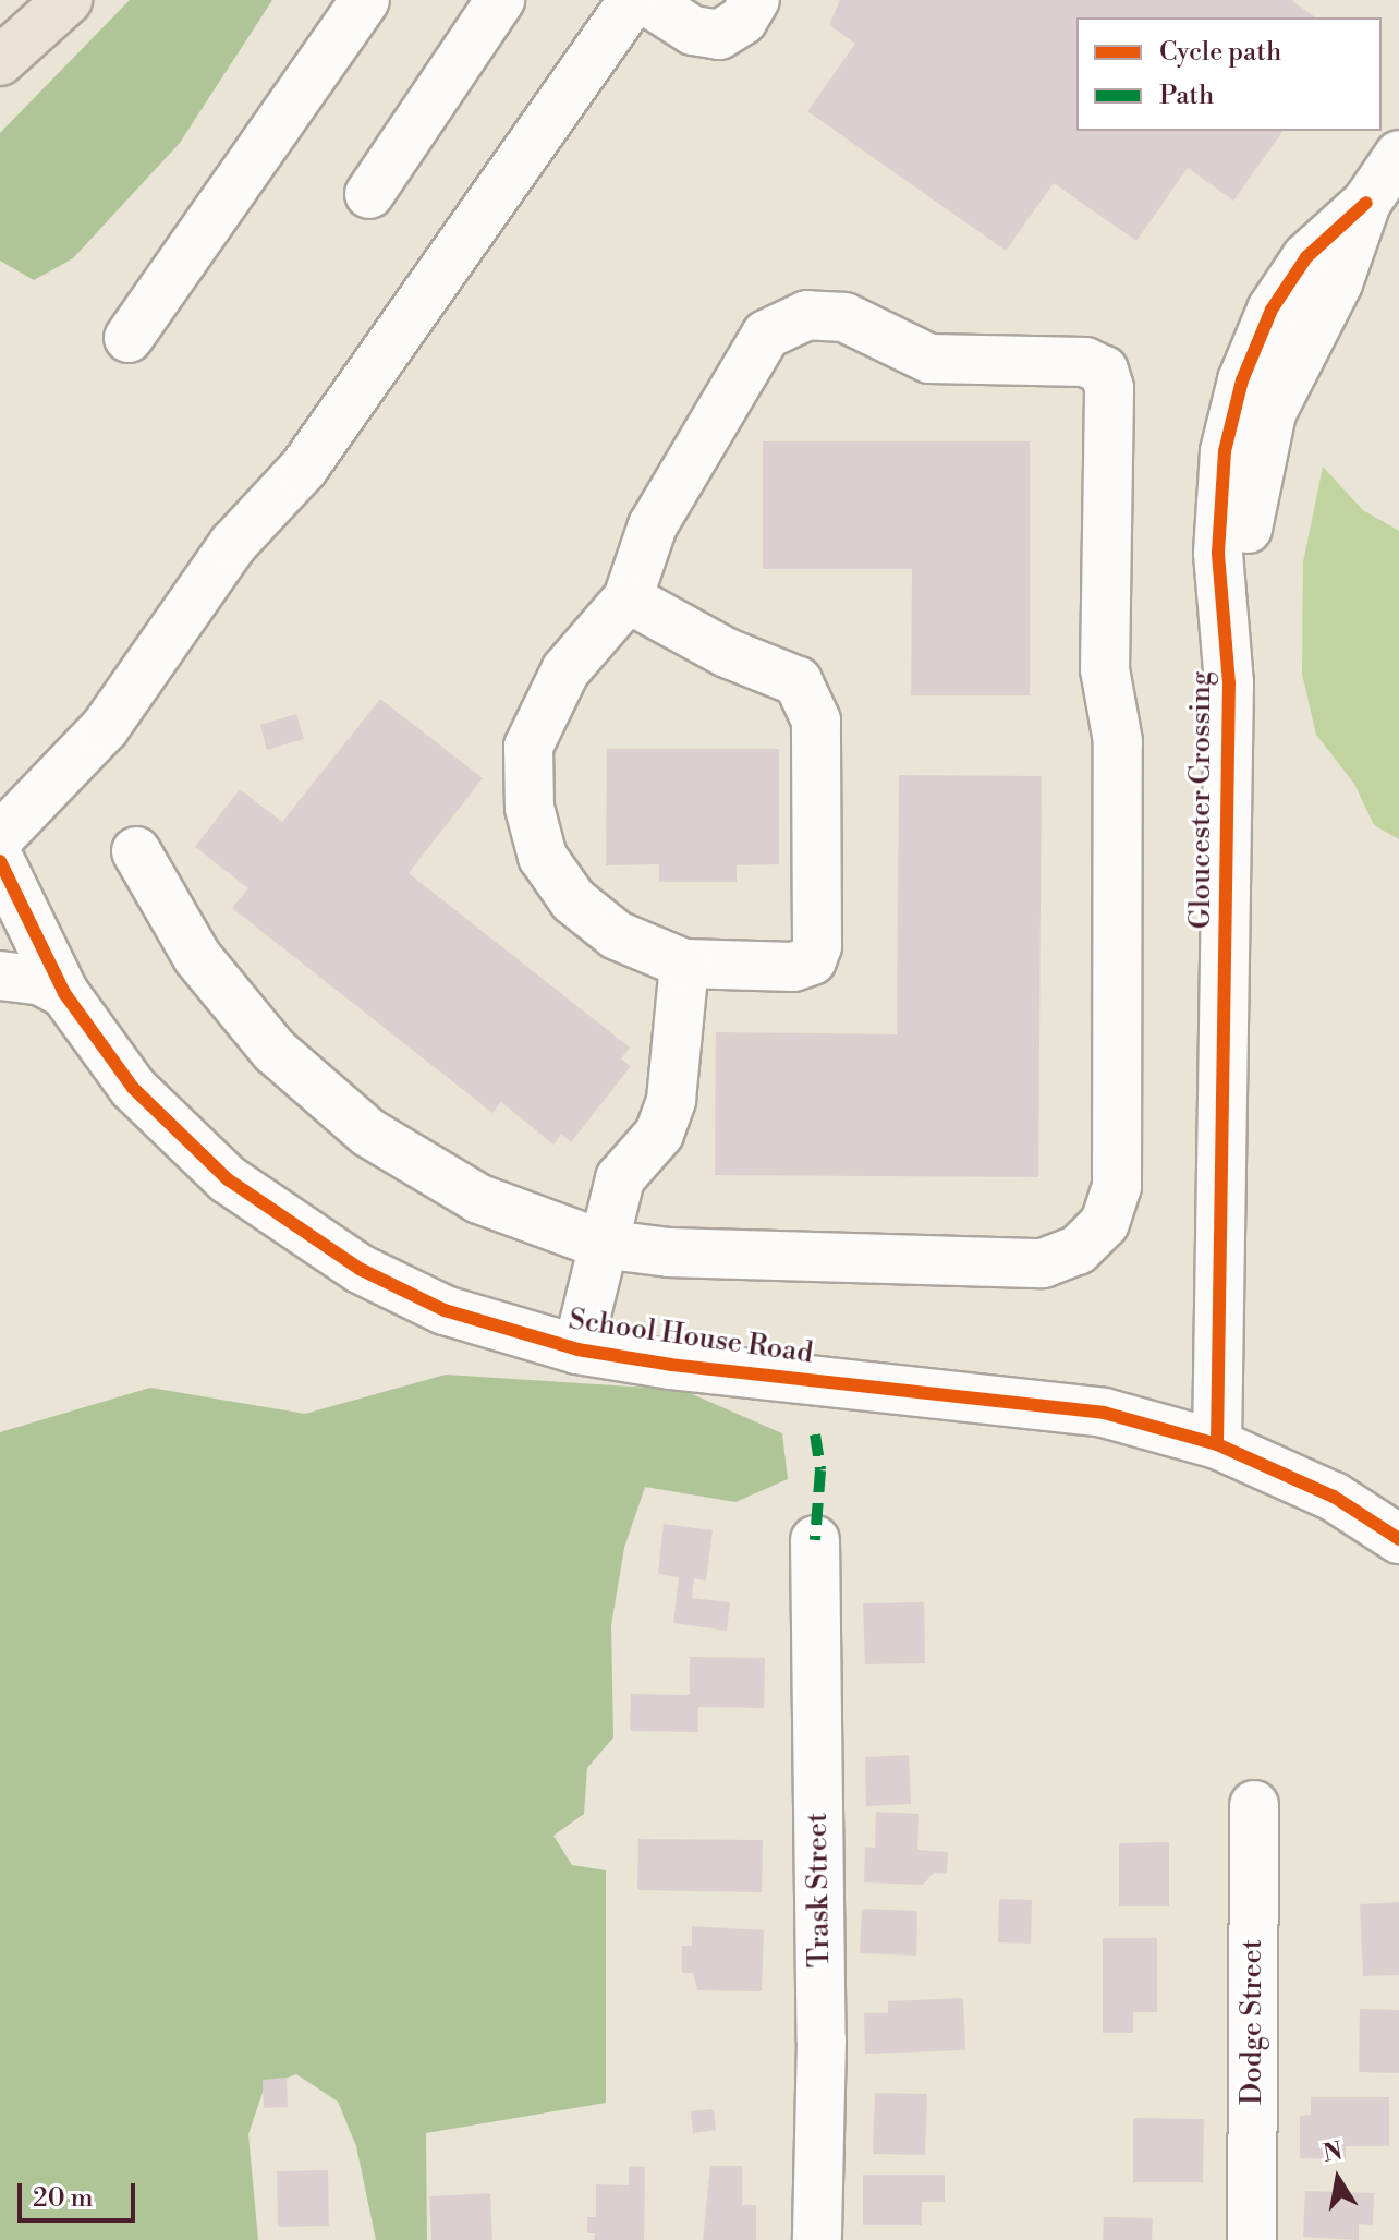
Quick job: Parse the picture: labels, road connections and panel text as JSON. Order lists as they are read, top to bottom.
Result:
{
  "streets": {
    "street": [
      "Gloucester Crossing",
      "School House Road",
      "Trask Street",
      "Dodge Street"
    ]
  },
  "crossings": [
    ["Gloucester Crossing", "School House Road"]
  ],
  "legend": ["Cycle path", "Path"],
  "scale_bar": "20 m",
  "north": "top"
}
